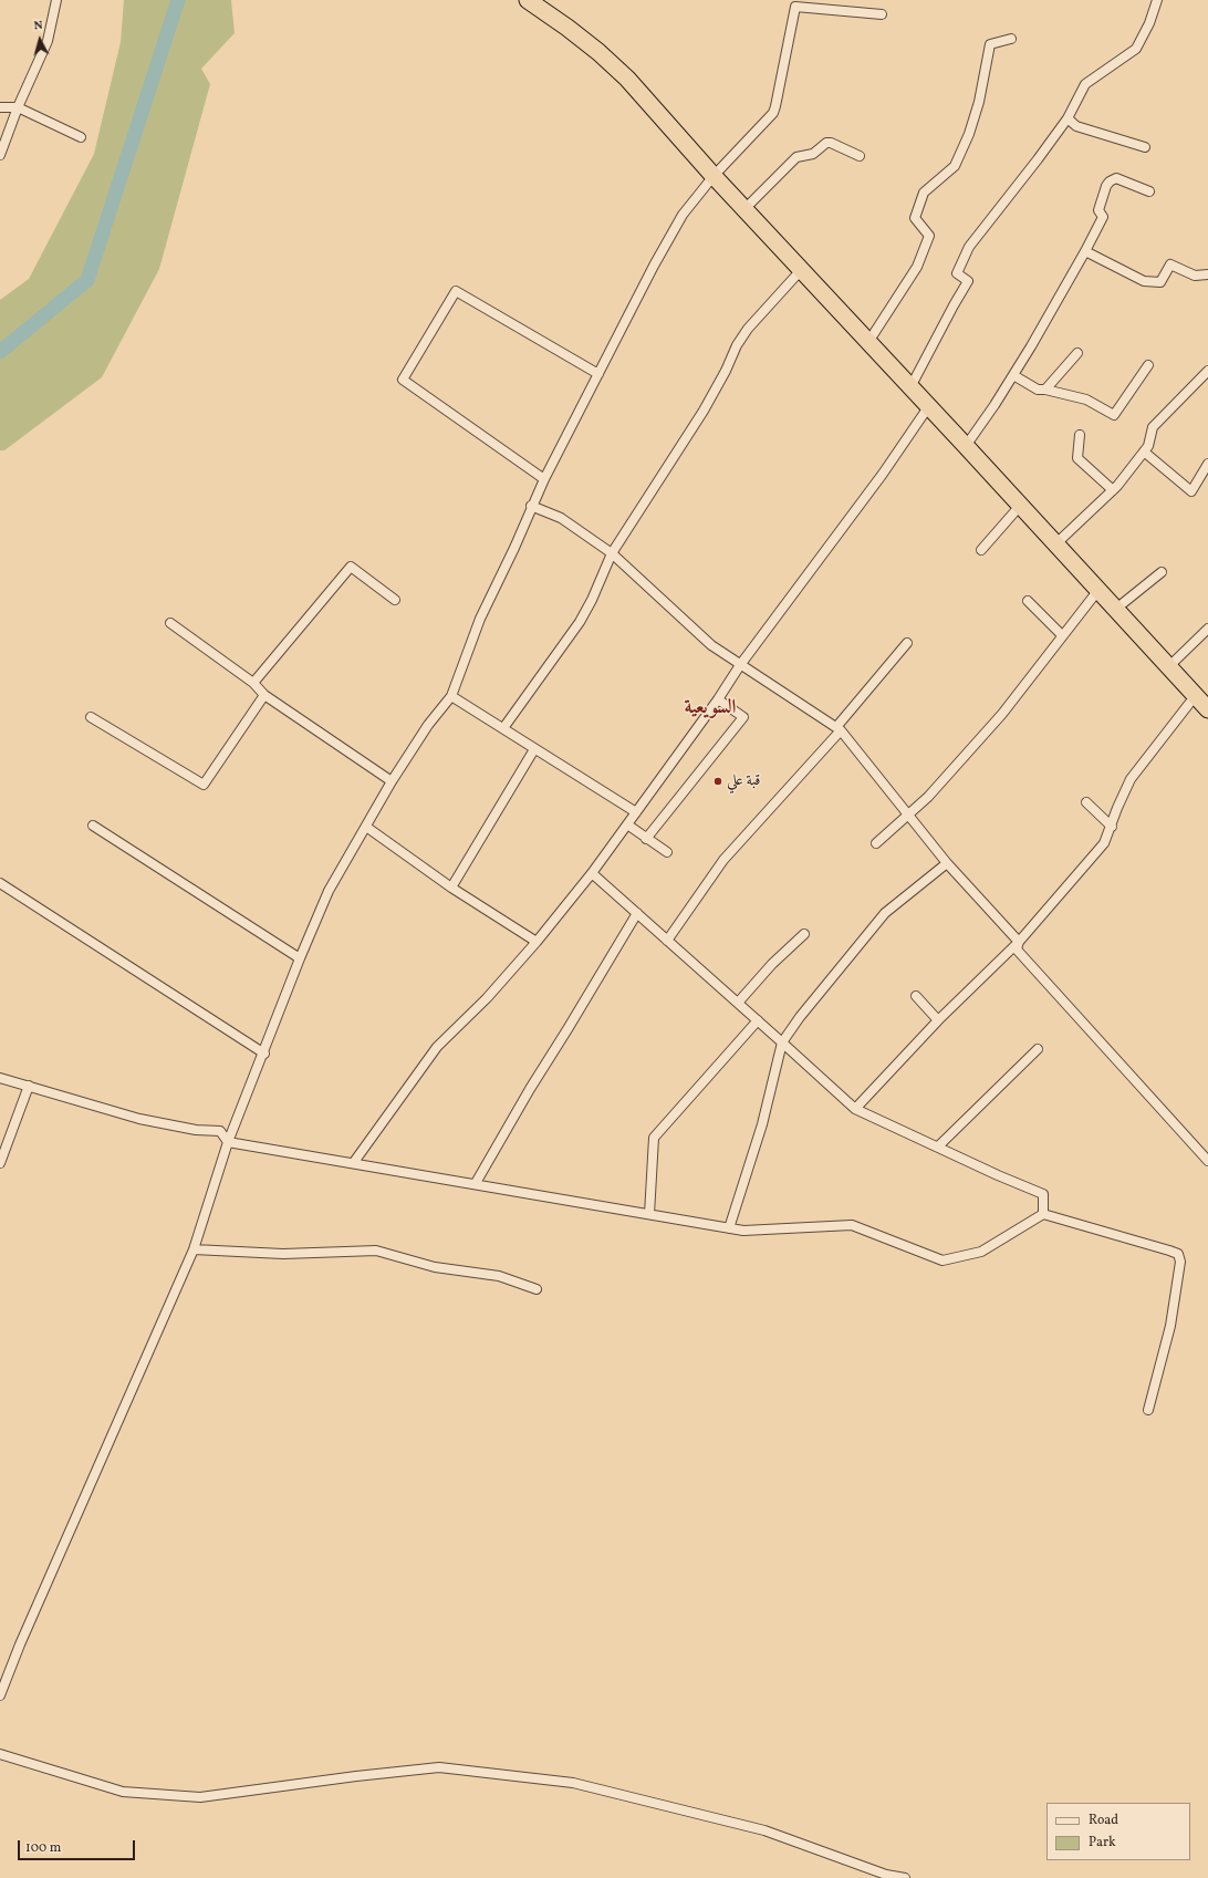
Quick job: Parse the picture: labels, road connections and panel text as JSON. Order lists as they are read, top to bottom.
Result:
{
  "districts": ["السويعية"],
  "places": ["قبة علي"],
  "legend": ["Road", "Park"],
  "scale_bar": "100 m",
  "north": "top"
}
